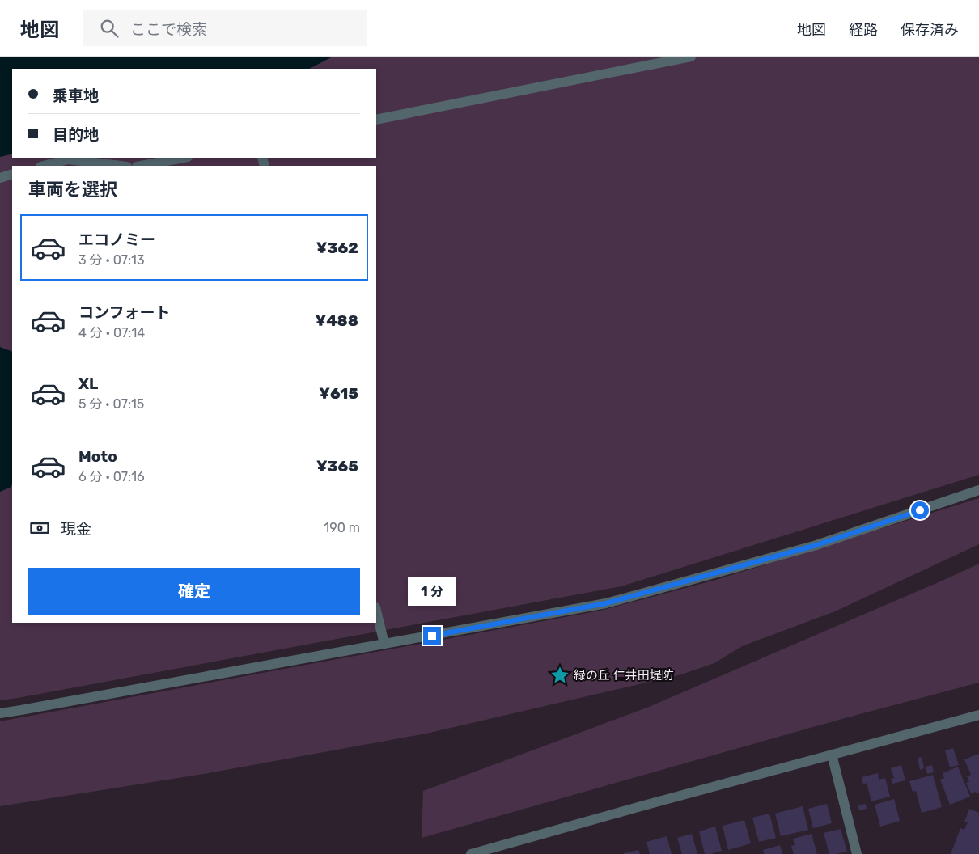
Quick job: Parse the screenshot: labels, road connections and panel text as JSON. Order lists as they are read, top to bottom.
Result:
{
  "places": {
    "place": ["緑の丘 仁井田堤防"]
  },
  "page": {
    "header": "地図",
    "search": "ここで検索",
    "nav": ["地図", "経路", "保存済み"],
    "banner": ["乗車地", "目的地"],
    "heading": "車両を選択",
    "list": [
      {
        "name": "エコノミー",
        "note": "3 分 · 07:13",
        "value": "¥362"
      },
      {
        "name": "コンフォート",
        "note": "4 分 · 07:14",
        "value": "¥488"
      },
      {
        "name": "XL",
        "note": "5 分 · 07:15",
        "value": "¥615"
      },
      {
        "name": "Moto",
        "note": "6 分 · 07:16",
        "value": "¥365"
      }
    ],
    "pay": ["現金", "190 m"],
    "buttons": "確定",
    "bubble": "1 分"
  }
}
